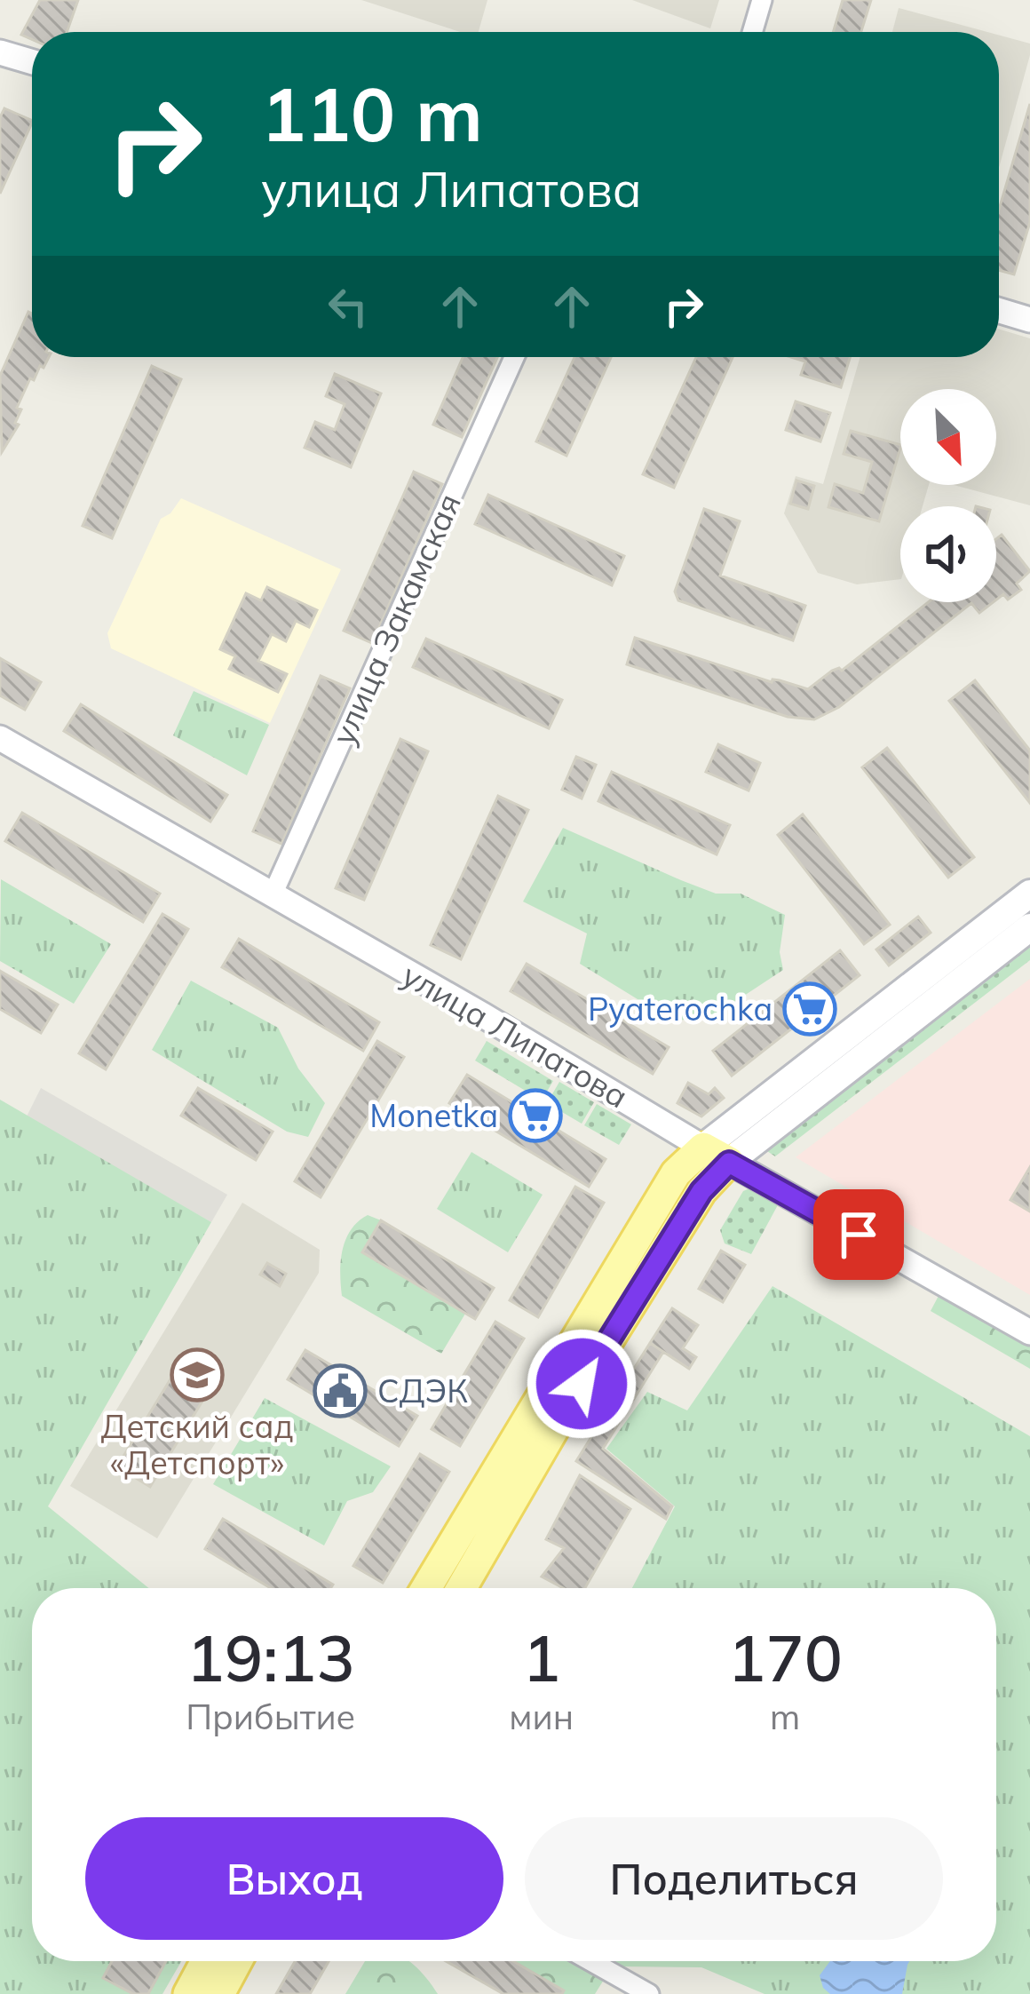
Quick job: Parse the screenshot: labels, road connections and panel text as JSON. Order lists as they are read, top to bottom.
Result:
{
  "streets": {
    "street": ["улица Закамская", "улица Липатова"]
  },
  "crossings": [
    ["улица Закамская", "улица Липатова"]
  ],
  "places": {
    "supermarket": ["Pyaterochka", "Monetka"],
    "school or university": ["Детский сад «Детспорт»"],
    "public building": ["СДЭК"]
  },
  "north": "bottom right",
  "page": {
    "turn": ["110 m", "улица Липатова"],
    "eta": [
      "19:13",
      "Прибытие",
      "1",
      "мин",
      "170",
      "m"
    ],
    "buttons": ["Выход", "Поделиться"]
  }
}
